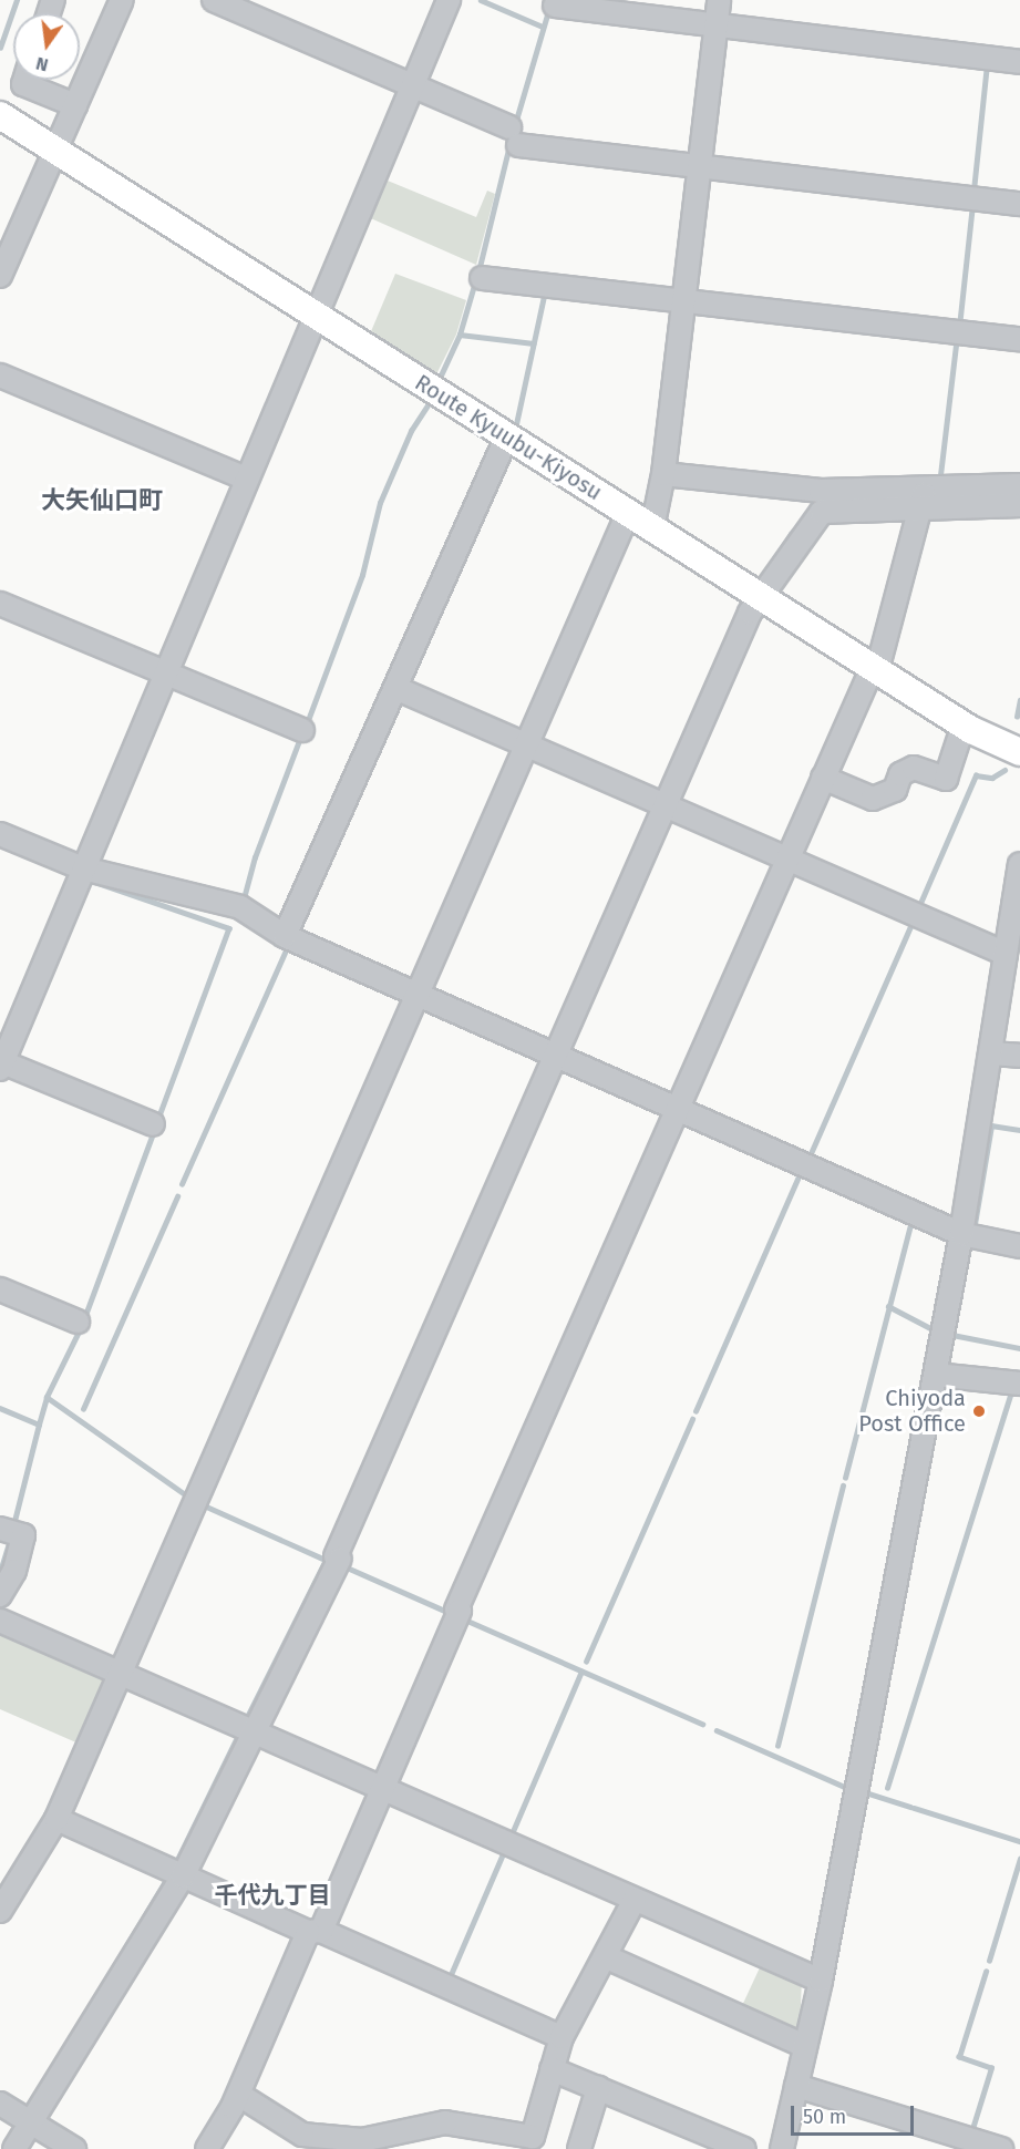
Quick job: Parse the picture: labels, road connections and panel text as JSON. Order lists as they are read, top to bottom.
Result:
{
  "streets": {
    "main road": ["Route Kyuubu-Kiyosu"]
  },
  "districts": ["大矢仙口町", "千代九丁目"],
  "places": ["Chiyoda Post Office"],
  "scale_bar": "50 m",
  "north": "bottom"
}
